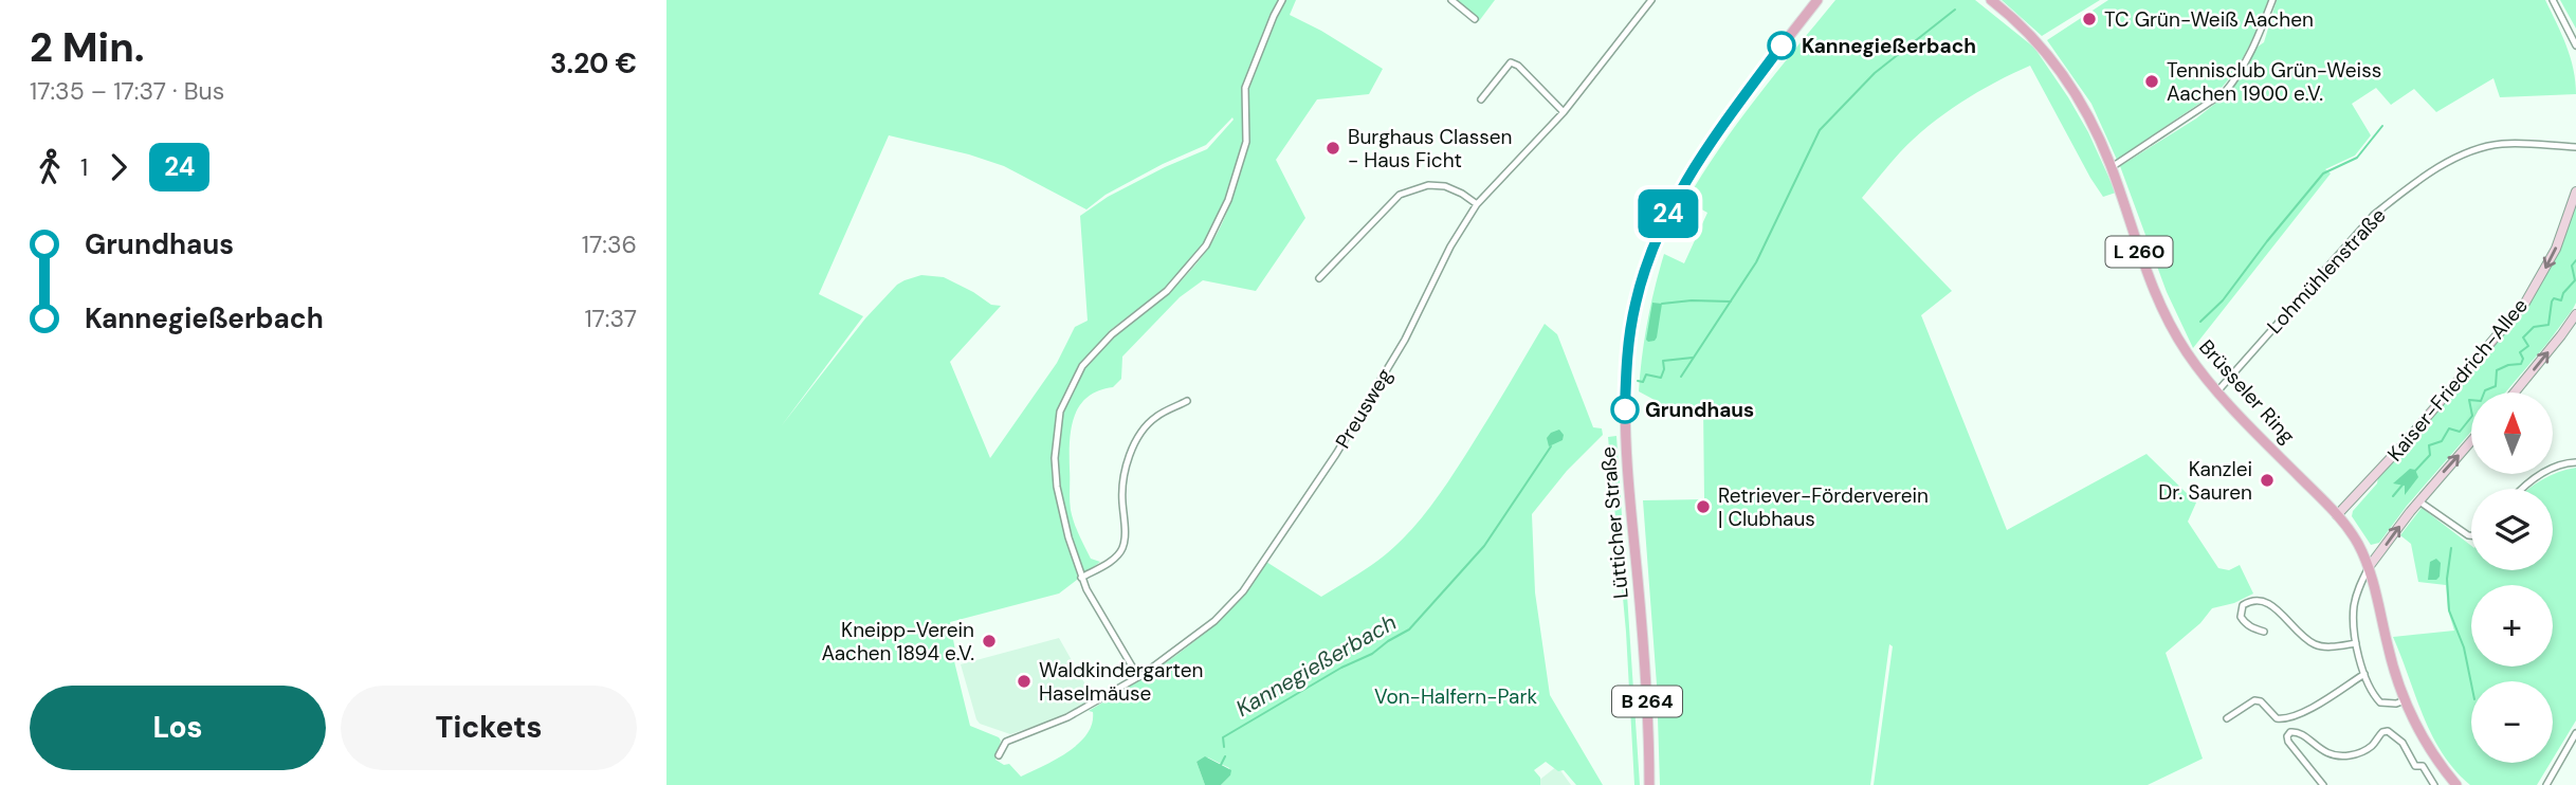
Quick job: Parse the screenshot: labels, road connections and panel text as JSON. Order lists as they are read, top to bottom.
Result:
{
  "streets": {
    "main road": [
      "L 260",
      "Brüsseler Ring",
      "Lütticher Straße",
      "B 264"
    ],
    "street": ["Lohmühlenstraße", "Kaiser-Friedrich-Allee", "Preusweg"]
  },
  "crossings": [
    ["Lohmühlenstraße", "Brüsseler Ring"],
    ["Kaiser-Friedrich-Allee", "Brüsseler Ring"]
  ],
  "water": ["Kannegießerbach"],
  "parks": ["Von-Halfern-Park"],
  "places": [
    "TC Grün-Weiß Aachen",
    "Kannegießerbach",
    "Tennisclub Grün-Weiss Aachen 1900 e.V.",
    "Burghaus Classen - Haus Ficht",
    "Grundhaus",
    "Kanzlei Dr. Sauren",
    "Retriever-Förderverein | Clubhaus",
    "Kneipp-Verein Aachen 1894 e.V.",
    "Waldkindergarten Haselmäuse"
  ],
  "lines": ["bus line 24"],
  "north": "top",
  "page": {
    "heading": ["2 Min.", "17:35 – 17:37 · Bus", "3.20 €"],
    "on_map": "24",
    "legs": ["1", "24"],
    "list": [
      {
        "name": "Grundhaus",
        "value": "17:36"
      },
      {
        "name": "Kannegießerbach",
        "value": "17:37"
      }
    ],
    "map_buttons": ["+", "−"],
    "buttons": ["Los", "Tickets"]
  }
}
